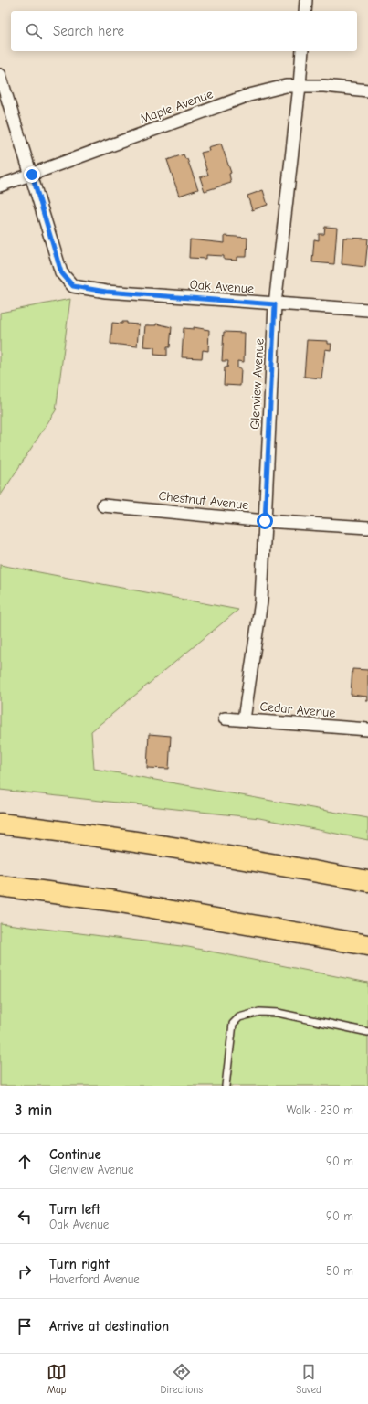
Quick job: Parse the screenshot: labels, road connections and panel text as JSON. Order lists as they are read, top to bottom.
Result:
{
  "streets": {
    "street": [
      "Maple Avenue",
      "Oak Avenue",
      "Glenview Avenue",
      "Chestnut Avenue",
      "Cedar Avenue"
    ]
  },
  "crossings": [
    ["Maple Avenue", "Oak Avenue"],
    ["Maple Avenue", "Glenview Avenue"],
    ["Oak Avenue", "Glenview Avenue"],
    ["Glenview Avenue", "Chestnut Avenue"],
    ["Glenview Avenue", "Cedar Avenue"]
  ],
  "page": {
    "search": "Search here",
    "heading": ["3 min", "Walk · 230 m"],
    "list": [
      ["Continue", "Glenview Avenue", "90 m"],
      ["Turn left", "Oak Avenue", "90 m"],
      ["Turn right", "Haverford Avenue", "50 m"],
      "Arrive at destination"
    ],
    "nav": ["Map", "Directions", "Saved"]
  }
}
